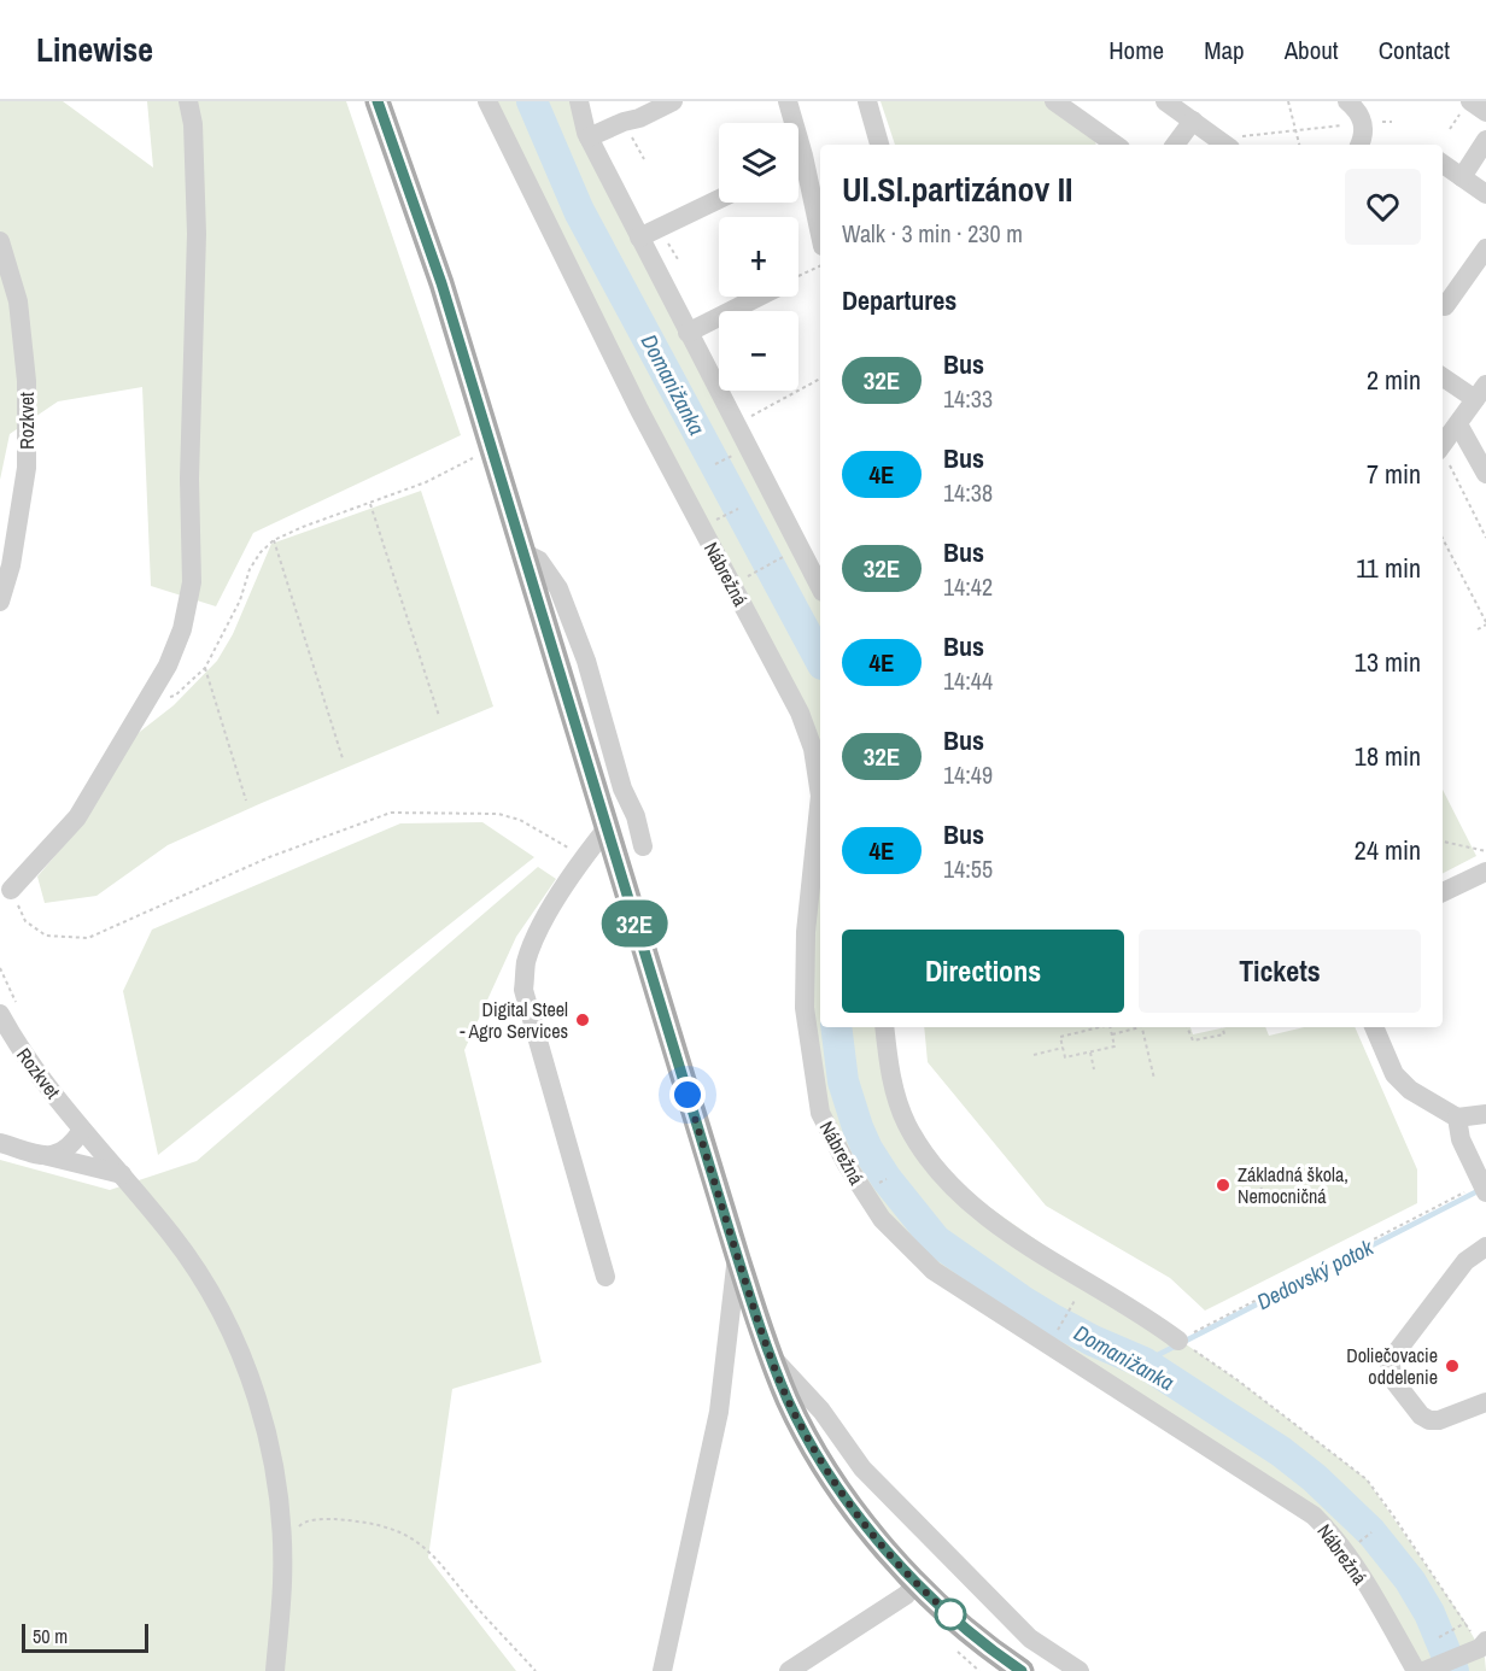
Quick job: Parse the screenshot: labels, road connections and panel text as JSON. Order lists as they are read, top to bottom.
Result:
{
  "streets": {
    "street": ["Rozkvet", "Nábrežná"]
  },
  "water": ["Domanižanka", "Dedovský potok"],
  "places": ["Digital Steel - Agro Services", "Základná škola, Nemocničná", "Doliečovacie oddelenie"],
  "lines": ["bus line 32E"],
  "scale_bar": "50 m",
  "page": {
    "header": "Linewise",
    "nav": [
      "Home",
      "Map",
      "About",
      "Contact"
    ],
    "on_map": "32E",
    "map_buttons": ["+", "−"],
    "heading": [
      ["Ul.Sl.partizánov II", "Walk · 3 min · 230 m"],
      "Departures"
    ],
    "list": [
      {
        "mark": "32E",
        "name": "Bus",
        "note": "14:33",
        "value": "2 min"
      },
      {
        "mark": "4E",
        "name": "Bus",
        "note": "14:38",
        "value": "7 min"
      },
      {
        "mark": "32E",
        "name": "Bus",
        "note": "14:42",
        "value": "11 min"
      },
      {
        "mark": "4E",
        "name": "Bus",
        "note": "14:44",
        "value": "13 min"
      },
      {
        "mark": "32E",
        "name": "Bus",
        "note": "14:49",
        "value": "18 min"
      },
      {
        "mark": "4E",
        "name": "Bus",
        "note": "14:55",
        "value": "24 min"
      }
    ],
    "buttons": ["Directions", "Tickets"],
    "scale": "50 m"
  }
}
